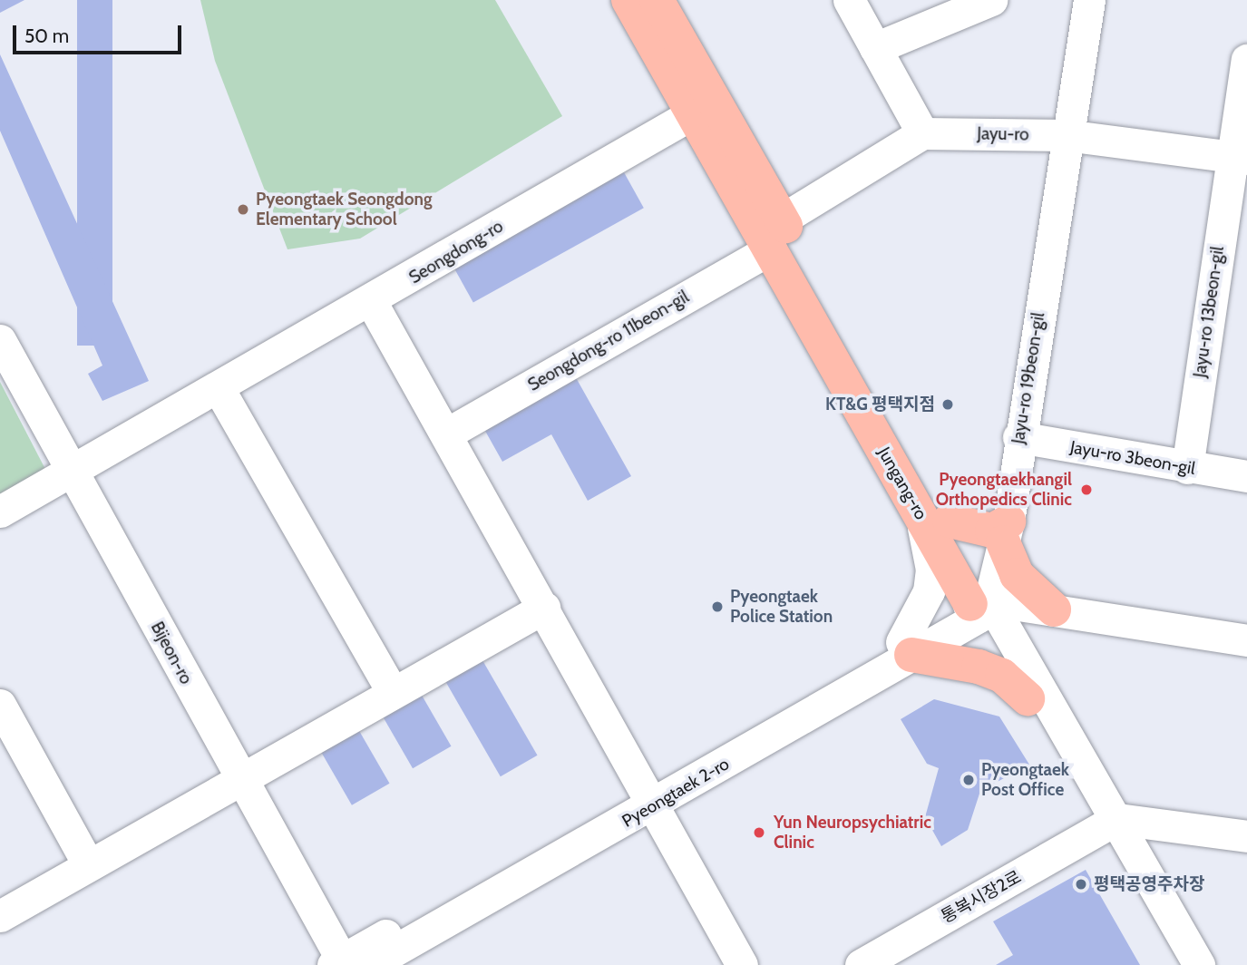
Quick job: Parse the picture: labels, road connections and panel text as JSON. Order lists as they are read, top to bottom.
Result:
{
  "streets": {
    "main road": ["Jungang-ro"],
    "street": [
      "Jayu-ro",
      "Seongdong-ro",
      "Jayu-ro 13beon-gil",
      "Seongdong-ro 11beon-gil",
      "Jayu-ro 19beon-gil",
      "Jayu-ro 3beon-gil",
      "Bijeon-ro",
      "Pyeongtaek 2-ro",
      "통복시장2로"
    ]
  },
  "crossings": [
    ["Jayu-ro", "Jayu-ro 13beon-gil"],
    ["Jayu-ro", "Jayu-ro 19beon-gil"],
    ["Seongdong-ro", "Jungang-ro"],
    ["Seongdong-ro", "Bijeon-ro"],
    ["Jayu-ro 13beon-gil", "Jayu-ro 3beon-gil"],
    ["Seongdong-ro 11beon-gil", "Jungang-ro"],
    ["Jayu-ro 19beon-gil", "Jayu-ro 3beon-gil"],
    ["Jayu-ro 19beon-gil", "Jungang-ro"],
    ["Jayu-ro 19beon-gil", "Pyeongtaek 2-ro"],
    ["Jungang-ro", "Pyeongtaek 2-ro"],
    ["Jungang-ro", "통복시장2로"],
    ["Bijeon-ro", "Pyeongtaek 2-ro"]
  ],
  "places": [
    "Pyeongtaek Seongdong Elementary School",
    "KT&G 평택지점",
    "Pyeongtaekhangil Orthopedics Clinic",
    "Pyeongtaek Police Station",
    "Pyeongtaek Post Office",
    "Yun Neuropsychiatric Clinic",
    "평택공영주차장"
  ],
  "scale_bar": "50 m"
}
